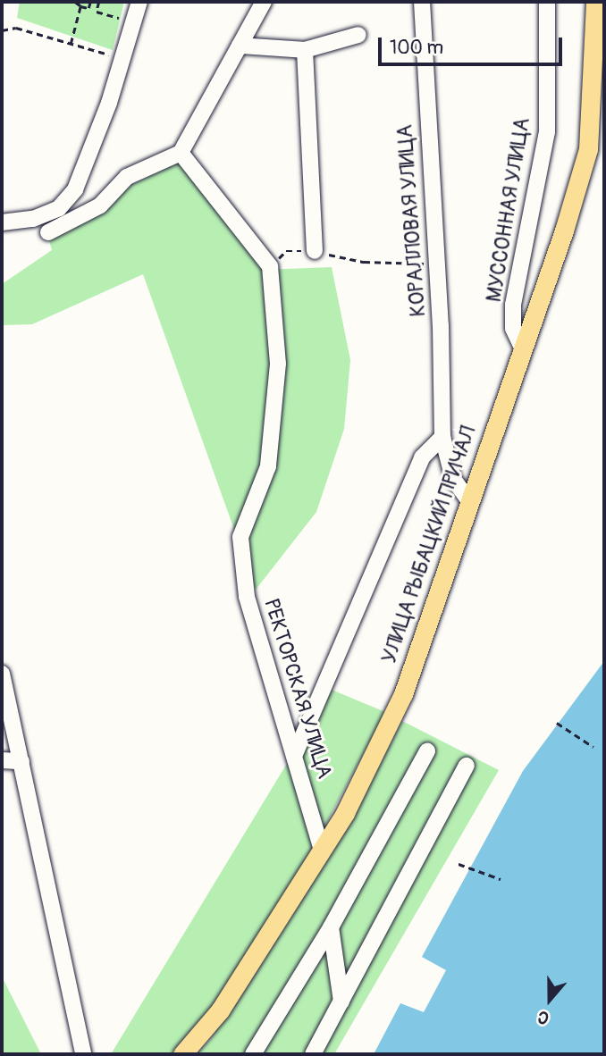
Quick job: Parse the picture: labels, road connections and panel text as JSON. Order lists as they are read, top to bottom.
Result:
{
  "streets": {
    "main road": ["УЛИЦА РЫБАЦКИЙ ПРИЧАЛ"],
    "street": ["МУССОННАЯ УЛИЦА", "КОРАЛЛОВАЯ УЛИЦА", "РЕКТОРСКАЯ УЛИЦА"]
  },
  "crossings": [
    ["МУССОННАЯ УЛИЦА", "УЛИЦА РЫБАЦКИЙ ПРИЧАЛ"],
    ["КОРАЛЛОВАЯ УЛИЦА", "УЛИЦА РЫБАЦКИЙ ПРИЧАЛ"],
    ["УЛИЦА РЫБАЦКИЙ ПРИЧАЛ", "РЕКТОРСКАЯ УЛИЦА"]
  ],
  "scale_bar": "100 m",
  "north": "bottom"
}
